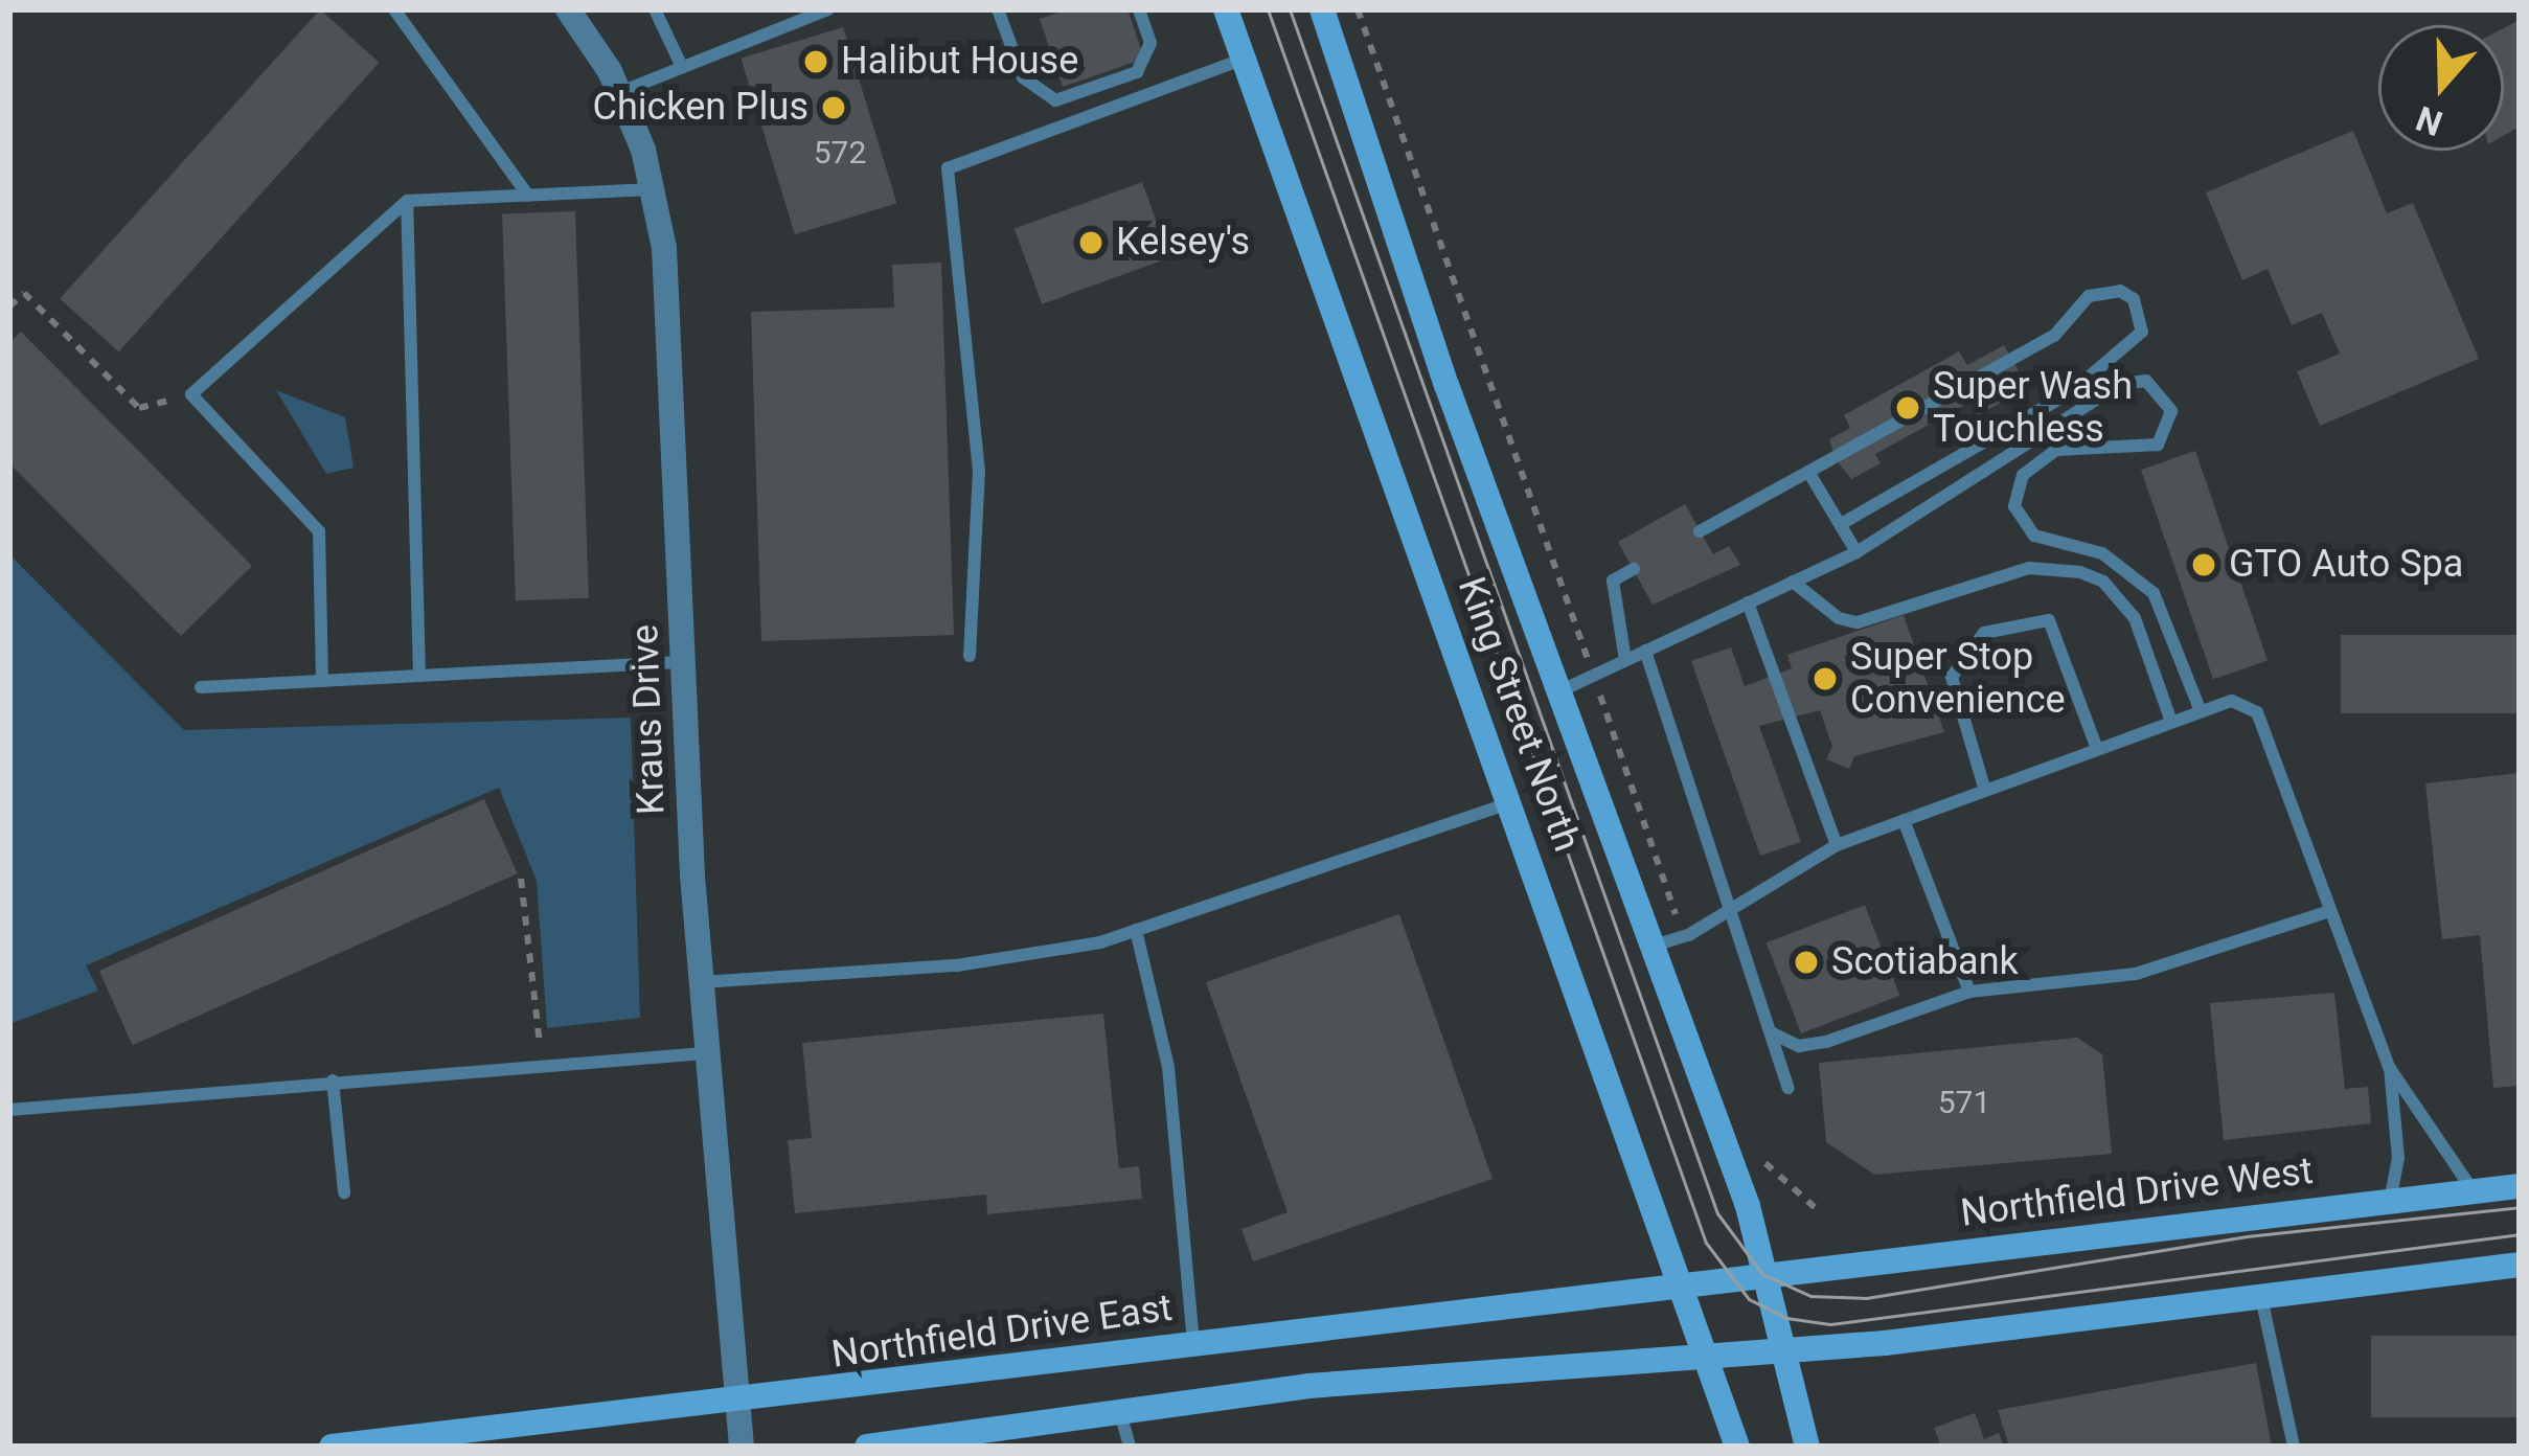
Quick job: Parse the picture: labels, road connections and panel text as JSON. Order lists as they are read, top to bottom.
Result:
{
  "streets": {
    "main road": ["King Street North", "Northfield Drive West", "Northfield Drive East"],
    "street": ["Kraus Drive"]
  },
  "crossings": [
    ["King Street North", "Northfield Drive West"],
    ["King Street North", "Northfield Drive East"],
    ["Kraus Drive", "Northfield Drive East"],
    ["Northfield Drive West", "Northfield Drive East"]
  ],
  "places": [
    "Halibut House",
    "Chicken Plus",
    "Kelsey's",
    "Super Wash Touchless",
    "GTO Auto Spa",
    "Super Stop Convenience",
    "Scotiabank"
  ],
  "house_numbers": ["572", "571"],
  "north": "bottom"
}
